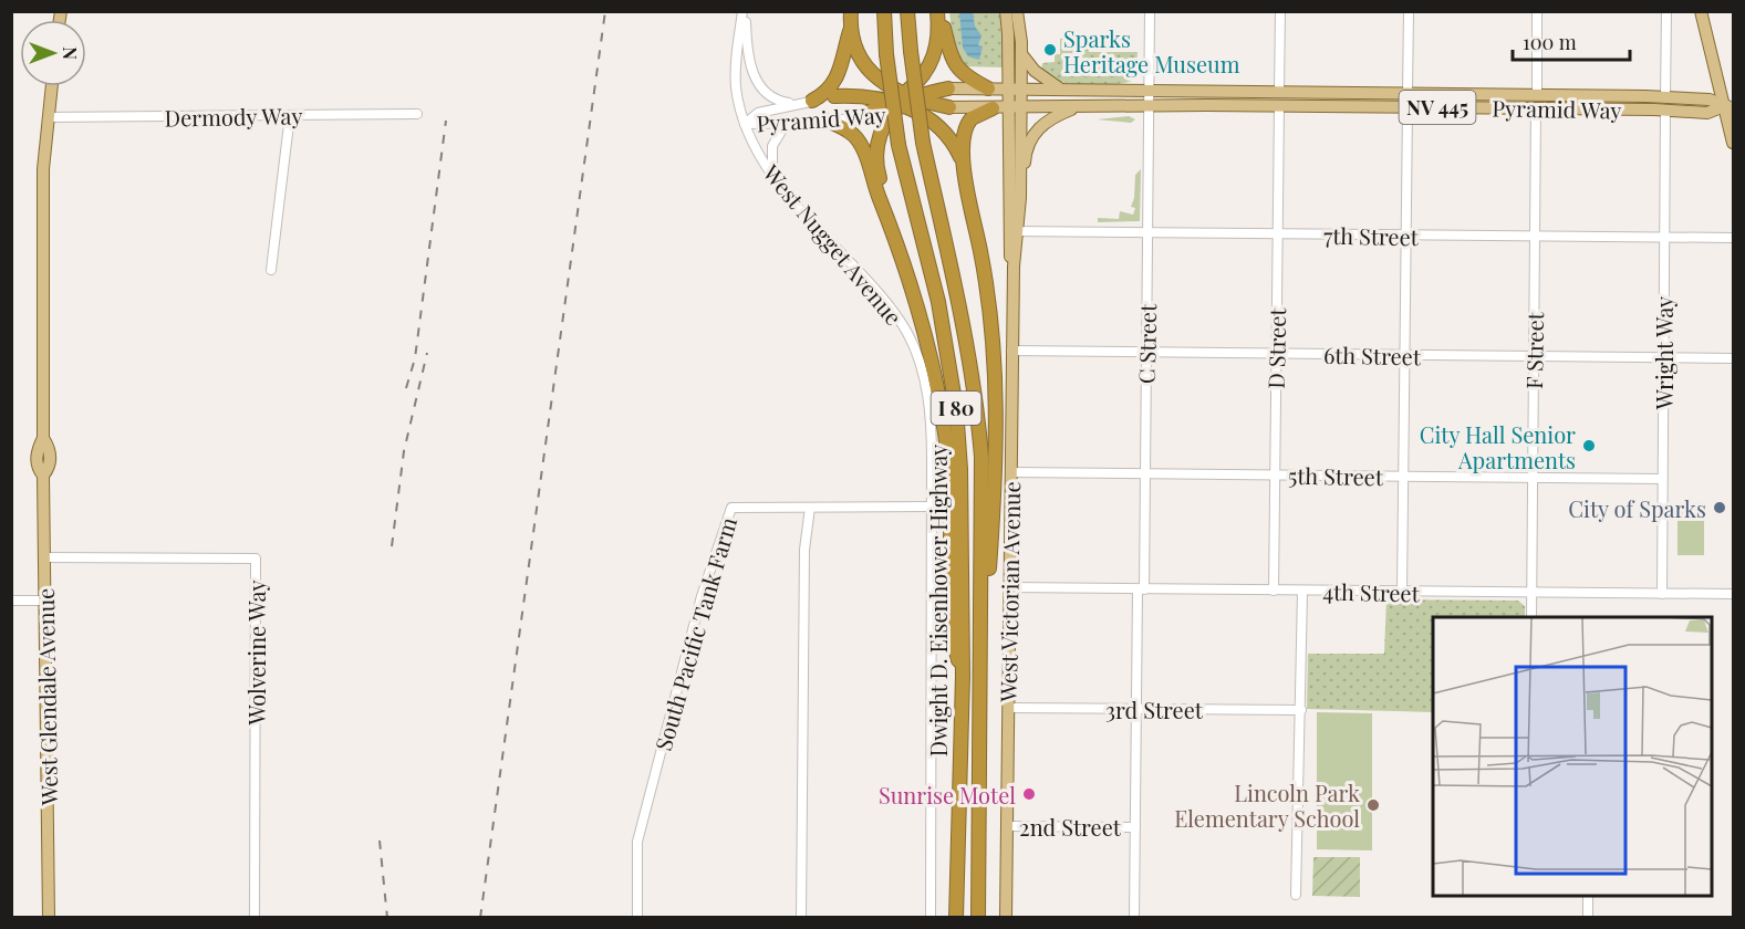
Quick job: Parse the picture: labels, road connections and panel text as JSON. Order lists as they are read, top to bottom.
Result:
{
  "streets": {
    "highway": ["I 80", "Dwight D. Eisenhower Highway"],
    "main road": [
      "NV 445",
      "Pyramid Way",
      "West Victorian Avenue",
      "West Glendale Avenue"
    ],
    "street": [
      "Dermody Way",
      "7th Street",
      "West Nugget Avenue",
      "C Street",
      "D Street",
      "F Street",
      "Wright Way",
      "6th Street",
      "5th Street",
      "4th Street",
      "South Pacific Tank Farm",
      "Wolverine Way",
      "3rd Street",
      "2nd Street"
    ]
  },
  "crossings": [
    ["Pyramid Way", "West Nugget Avenue"],
    ["Pyramid Way", "C Street"],
    ["Pyramid Way", "D Street"],
    ["Pyramid Way", "F Street"],
    ["Pyramid Way", "Wright Way"],
    ["Pyramid Way", "West Victorian Avenue"],
    ["Dermody Way", "West Glendale Avenue"],
    ["7th Street", "C Street"],
    ["7th Street", "D Street"],
    ["7th Street", "F Street"],
    ["7th Street", "Wright Way"],
    ["7th Street", "West Victorian Avenue"],
    ["West Nugget Avenue", "South Pacific Tank Farm"],
    ["C Street", "6th Street"],
    ["C Street", "5th Street"],
    ["C Street", "4th Street"],
    ["C Street", "3rd Street"],
    ["C Street", "2nd Street"],
    ["D Street", "6th Street"],
    ["D Street", "5th Street"],
    ["D Street", "4th Street"],
    ["F Street", "6th Street"],
    ["F Street", "5th Street"],
    ["F Street", "4th Street"],
    ["Wright Way", "6th Street"],
    ["Wright Way", "5th Street"],
    ["Wright Way", "4th Street"],
    ["6th Street", "West Victorian Avenue"],
    ["5th Street", "West Victorian Avenue"],
    ["West Victorian Avenue", "4th Street"],
    ["West Victorian Avenue", "3rd Street"],
    ["West Victorian Avenue", "2nd Street"],
    ["Wolverine Way", "West Glendale Avenue"]
  ],
  "places": [
    "Sparks Heritage Museum",
    "City Hall Senior Apartments",
    "City of Sparks",
    "Sunrise Motel",
    "Lincoln Park Elementary School"
  ],
  "scale_bar": "100 m",
  "north": "right"
}
